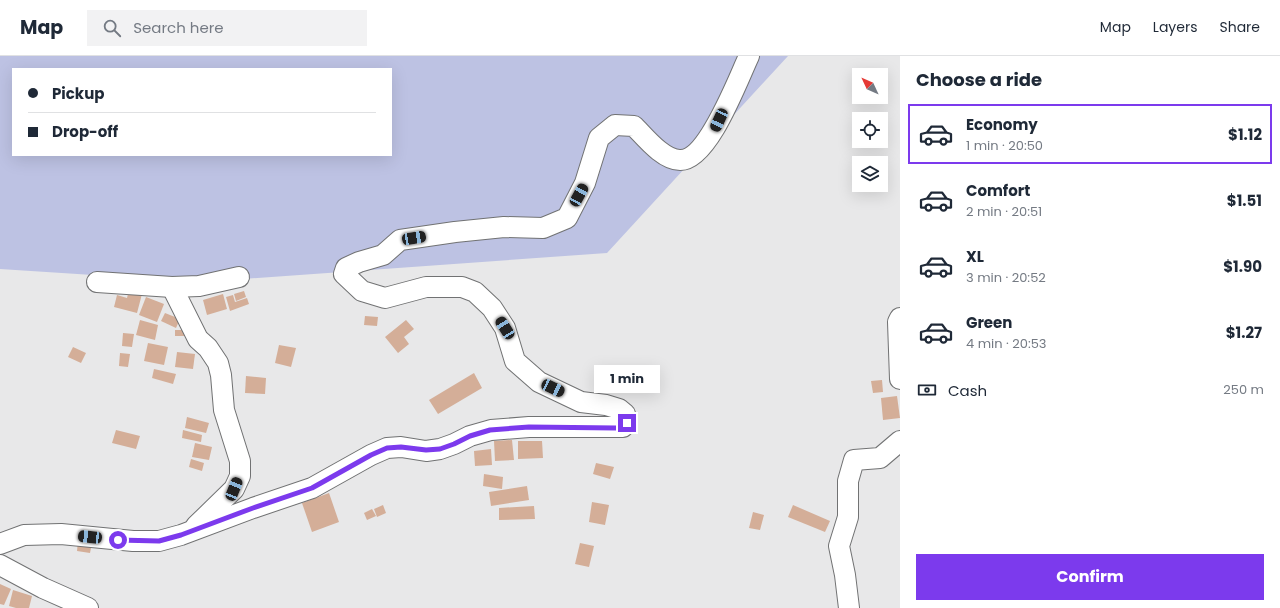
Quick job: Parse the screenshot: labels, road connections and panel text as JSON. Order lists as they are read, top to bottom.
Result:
{
  "north": "top left",
  "page": {
    "header": "Map",
    "search": "Search here",
    "nav": ["Map", "Layers", "Share"],
    "heading": "Choose a ride",
    "banner": ["Pickup", "Drop-off"],
    "list": [
      {
        "name": "Economy",
        "note": "1 min · 20:50",
        "value": "$1.12"
      },
      {
        "name": "Comfort",
        "note": "2 min · 20:51",
        "value": "$1.51"
      },
      {
        "name": "XL",
        "note": "3 min · 20:52",
        "value": "$1.90"
      },
      {
        "name": "Green",
        "note": "4 min · 20:53",
        "value": "$1.27"
      }
    ],
    "bubble": "1 min",
    "pay": ["Cash", "250 m"],
    "buttons": "Confirm"
  }
}
